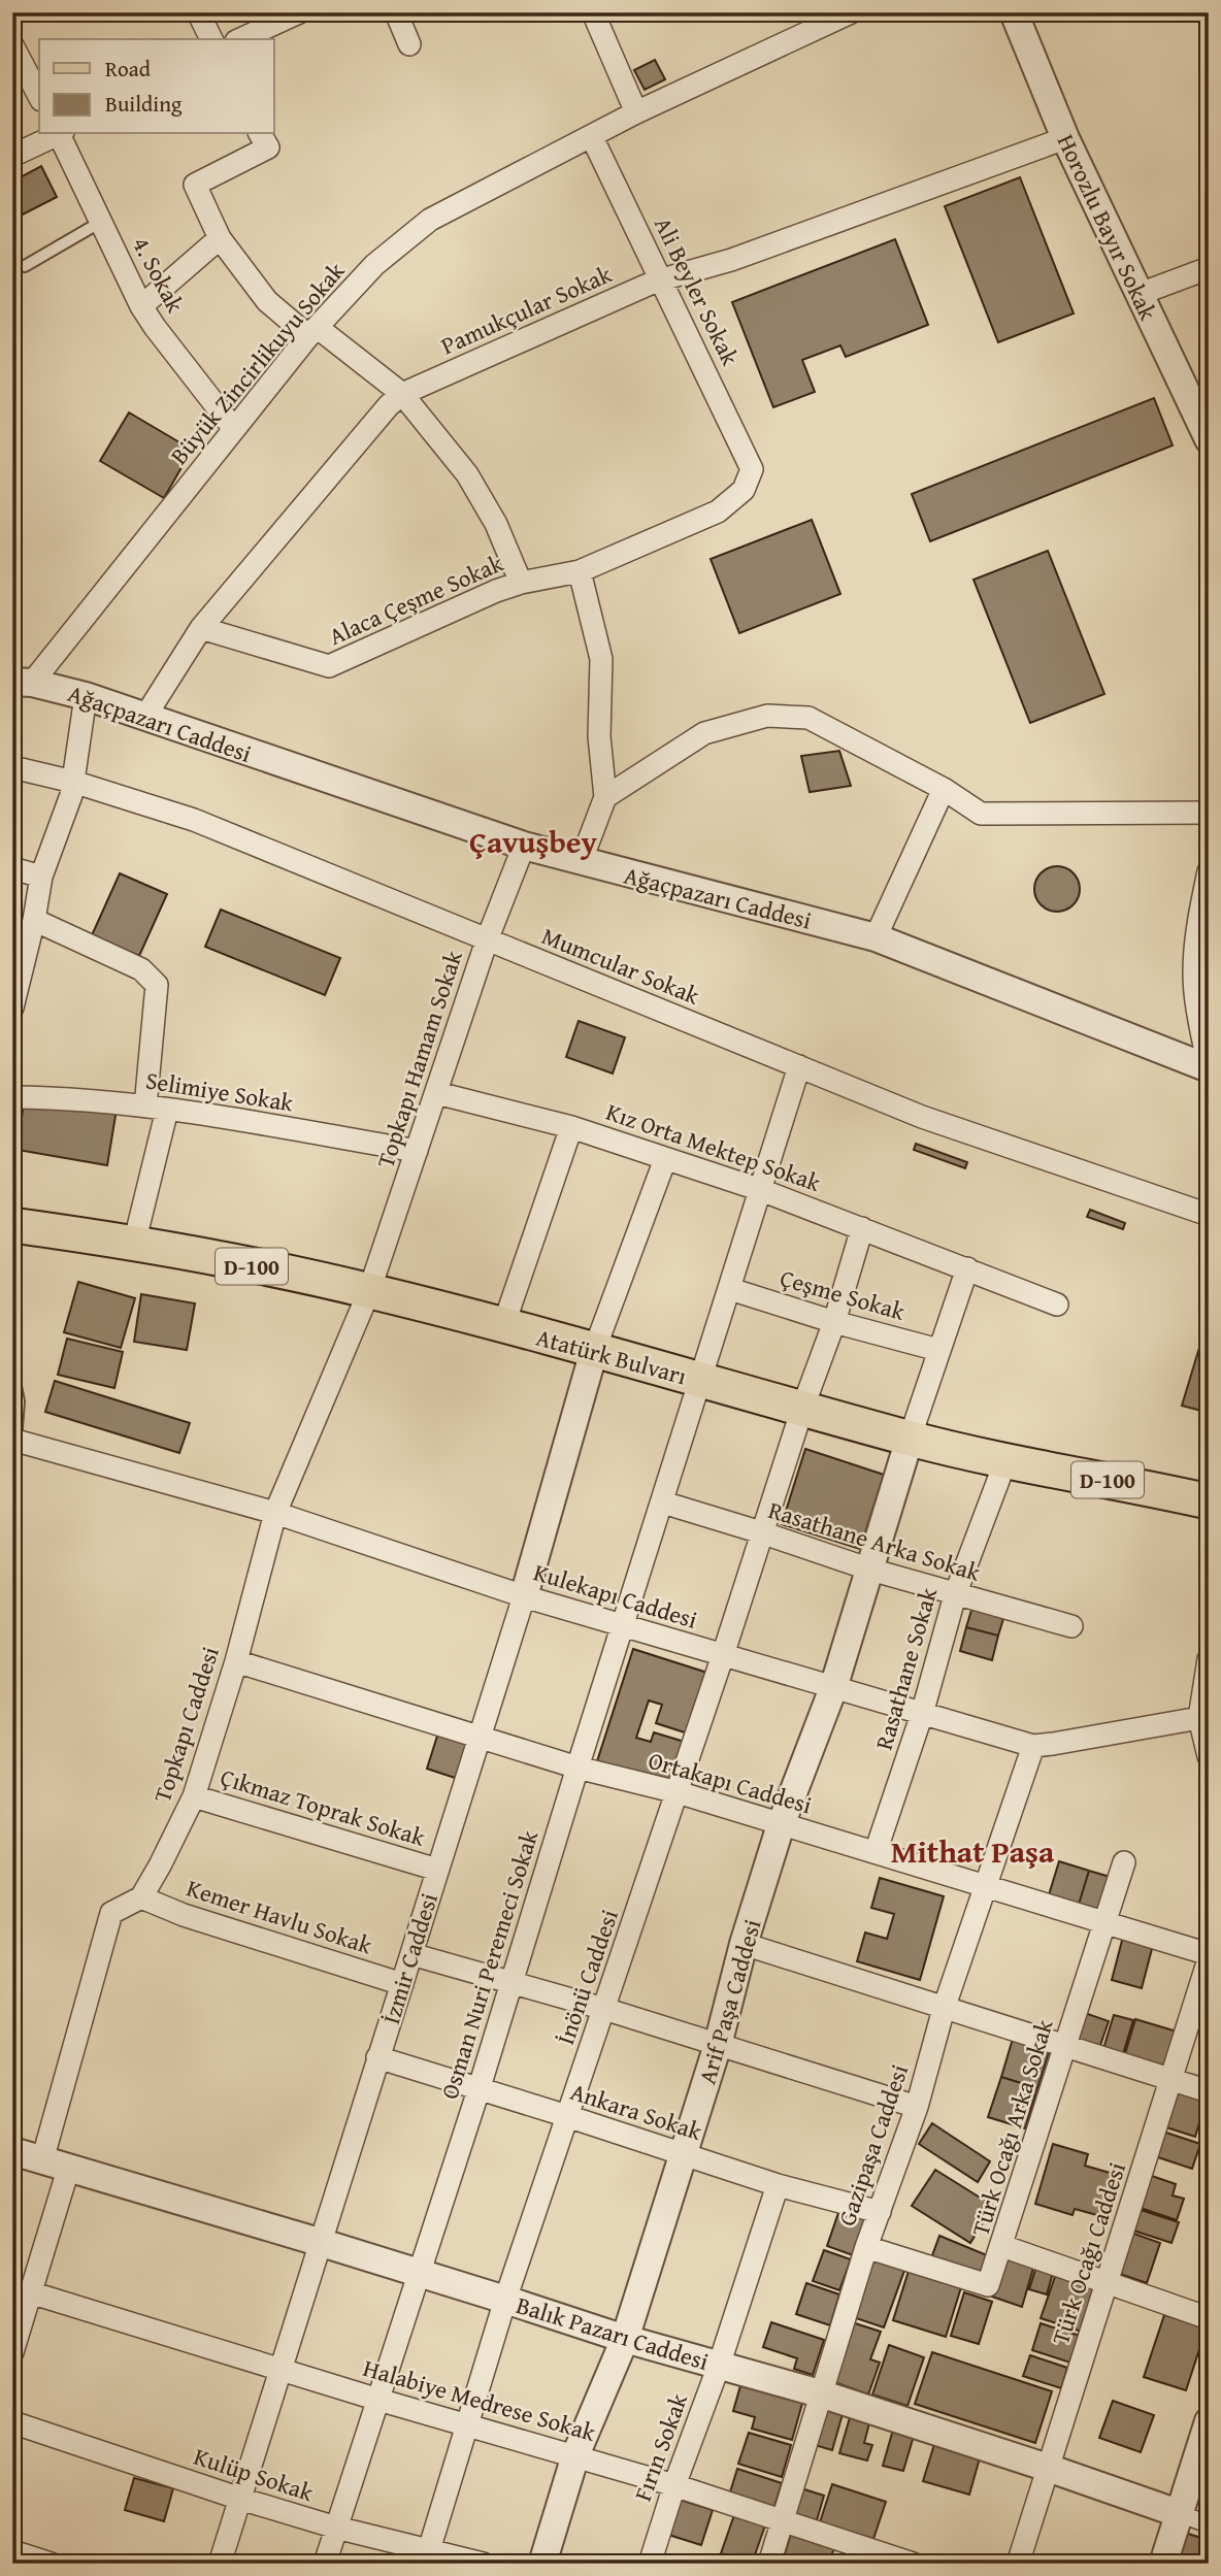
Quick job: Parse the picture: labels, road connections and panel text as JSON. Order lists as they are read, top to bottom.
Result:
{
  "streets": {
    "main road": ["D-100", "Atatürk Bulvarı"],
    "street": [
      "Horozlu Bayır Sokak",
      "4. Sokak",
      "Ali Beyler Sokak",
      "Pamukçular Sokak",
      "Büyük Zincirlikuyu Sokak",
      "Alaca Çeşme Sokak",
      "Ağaçpazarı Caddesi",
      "Mumcular Sokak",
      "Topkapı Hamam Sokak",
      "Selimiye Sokak",
      "Kız Orta Mektep Sokak",
      "Çeşme Sokak",
      "Rasathane Arka Sokak",
      "Kulekapı Caddesi",
      "Rasathane Sokak",
      "Topkapı Caddesi",
      "Ortakapı Caddesi",
      "Çıkmaz Toprak Sokak",
      "Kemer Havlu Sokak",
      "İzmir Caddesi",
      "Osman Nuri Peremeci Sokak",
      "İnönü Caddesi",
      "Arif Paşa Caddesi",
      "Ankara Sokak",
      "Türk Ocağı Arka Sokak",
      "Gazipaşa Caddesi",
      "Türk Ocağı Caddesi",
      "Balık Pazarı Caddesi",
      "Halabiye Medrese Sokak",
      "Fırın Sokak",
      "Kulüp Sokak"
    ]
  },
  "crossings": [
    ["Horozlu Bayır Sokak", "Pamukçular Sokak"],
    ["4. Sokak", "Büyük Zincirlikuyu Sokak"],
    ["Ali Beyler Sokak", "Pamukçular Sokak"],
    ["Ali Beyler Sokak", "Büyük Zincirlikuyu Sokak"],
    ["Ali Beyler Sokak", "Alaca Çeşme Sokak"],
    ["Pamukçular Sokak", "Alaca Çeşme Sokak"],
    ["Pamukçular Sokak", "Ağaçpazarı Caddesi"],
    ["Büyük Zincirlikuyu Sokak", "Ağaçpazarı Caddesi"],
    ["Ağaçpazarı Caddesi", "Topkapı Hamam Sokak"],
    ["Mumcular Sokak", "Topkapı Hamam Sokak"],
    ["Mumcular Sokak", "Osman Nuri Peremeci Sokak"],
    ["Topkapı Hamam Sokak", "Selimiye Sokak"],
    ["Topkapı Hamam Sokak", "Kız Orta Mektep Sokak"],
    ["Topkapı Hamam Sokak", "Atatürk Bulvarı"],
    ["Topkapı Hamam Sokak", "Topkapı Caddesi"],
    ["Kız Orta Mektep Sokak", "Osman Nuri Peremeci Sokak"],
    ["Kız Orta Mektep Sokak", "İnönü Caddesi"],
    ["Çeşme Sokak", "Osman Nuri Peremeci Sokak"],
    ["Çeşme Sokak", "İnönü Caddesi"],
    ["Atatürk Bulvarı", "Rasathane Sokak"],
    ["Atatürk Bulvarı", "Topkapı Caddesi"],
    ["Atatürk Bulvarı", "İzmir Caddesi"],
    ["Atatürk Bulvarı", "Osman Nuri Peremeci Sokak"],
    ["Atatürk Bulvarı", "İnönü Caddesi"],
    ["Atatürk Bulvarı", "Arif Paşa Caddesi"],
    ["Rasathane Arka Sokak", "Rasathane Sokak"],
    ["Rasathane Arka Sokak", "Osman Nuri Peremeci Sokak"],
    ["Rasathane Arka Sokak", "İnönü Caddesi"],
    ["Rasathane Arka Sokak", "Arif Paşa Caddesi"],
    ["Kulekapı Caddesi", "Rasathane Sokak"],
    ["Kulekapı Caddesi", "Topkapı Caddesi"],
    ["Kulekapı Caddesi", "İzmir Caddesi"],
    ["Kulekapı Caddesi", "Osman Nuri Peremeci Sokak"],
    ["Kulekapı Caddesi", "İnönü Caddesi"],
    ["Kulekapı Caddesi", "Arif Paşa Caddesi"],
    ["Kulekapı Caddesi", "Gazipaşa Caddesi"],
    ["Rasathane Sokak", "Ortakapı Caddesi"],
    ["Topkapı Caddesi", "Ortakapı Caddesi"],
    ["Topkapı Caddesi", "Çıkmaz Toprak Sokak"],
    ["Topkapı Caddesi", "Kemer Havlu Sokak"],
    ["Topkapı Caddesi", "Balık Pazarı Caddesi"],
    ["Ortakapı Caddesi", "İzmir Caddesi"],
    ["Ortakapı Caddesi", "Osman Nuri Peremeci Sokak"],
    ["Ortakapı Caddesi", "İnönü Caddesi"],
    ["Ortakapı Caddesi", "Arif Paşa Caddesi"],
    ["Ortakapı Caddesi", "Türk Ocağı Arka Sokak"],
    ["Ortakapı Caddesi", "Gazipaşa Caddesi"],
    ["Ortakapı Caddesi", "Türk Ocağı Caddesi"],
    ["Çıkmaz Toprak Sokak", "İzmir Caddesi"],
    ["Kemer Havlu Sokak", "İzmir Caddesi"],
    ["İzmir Caddesi", "Ankara Sokak"],
    ["İzmir Caddesi", "Balık Pazarı Caddesi"],
    ["İzmir Caddesi", "Halabiye Medrese Sokak"],
    ["İzmir Caddesi", "Kulüp Sokak"],
    ["Osman Nuri Peremeci Sokak", "Ankara Sokak"],
    ["Osman Nuri Peremeci Sokak", "Balık Pazarı Caddesi"],
    ["Osman Nuri Peremeci Sokak", "Halabiye Medrese Sokak"],
    ["Osman Nuri Peremeci Sokak", "Kulüp Sokak"],
    ["İnönü Caddesi", "Ankara Sokak"],
    ["İnönü Caddesi", "Balık Pazarı Caddesi"],
    ["İnönü Caddesi", "Halabiye Medrese Sokak"],
    ["İnönü Caddesi", "Kulüp Sokak"],
    ["Arif Paşa Caddesi", "Ankara Sokak"],
    ["Arif Paşa Caddesi", "Balık Pazarı Caddesi"],
    ["Arif Paşa Caddesi", "Halabiye Medrese Sokak"],
    ["Ankara Sokak", "Gazipaşa Caddesi"],
    ["Ankara Sokak", "Fırın Sokak"],
    ["Türk Ocağı Arka Sokak", "Gazipaşa Caddesi"],
    ["Gazipaşa Caddesi", "Balık Pazarı Caddesi"],
    ["Gazipaşa Caddesi", "Halabiye Medrese Sokak"],
    ["Türk Ocağı Caddesi", "Balık Pazarı Caddesi"],
    ["Balık Pazarı Caddesi", "Fırın Sokak"],
    ["Halabiye Medrese Sokak", "Fırın Sokak"]
  ],
  "districts": ["Çavuşbey", "Mithat Paşa"],
  "legend": ["Road", "Building"]
}
